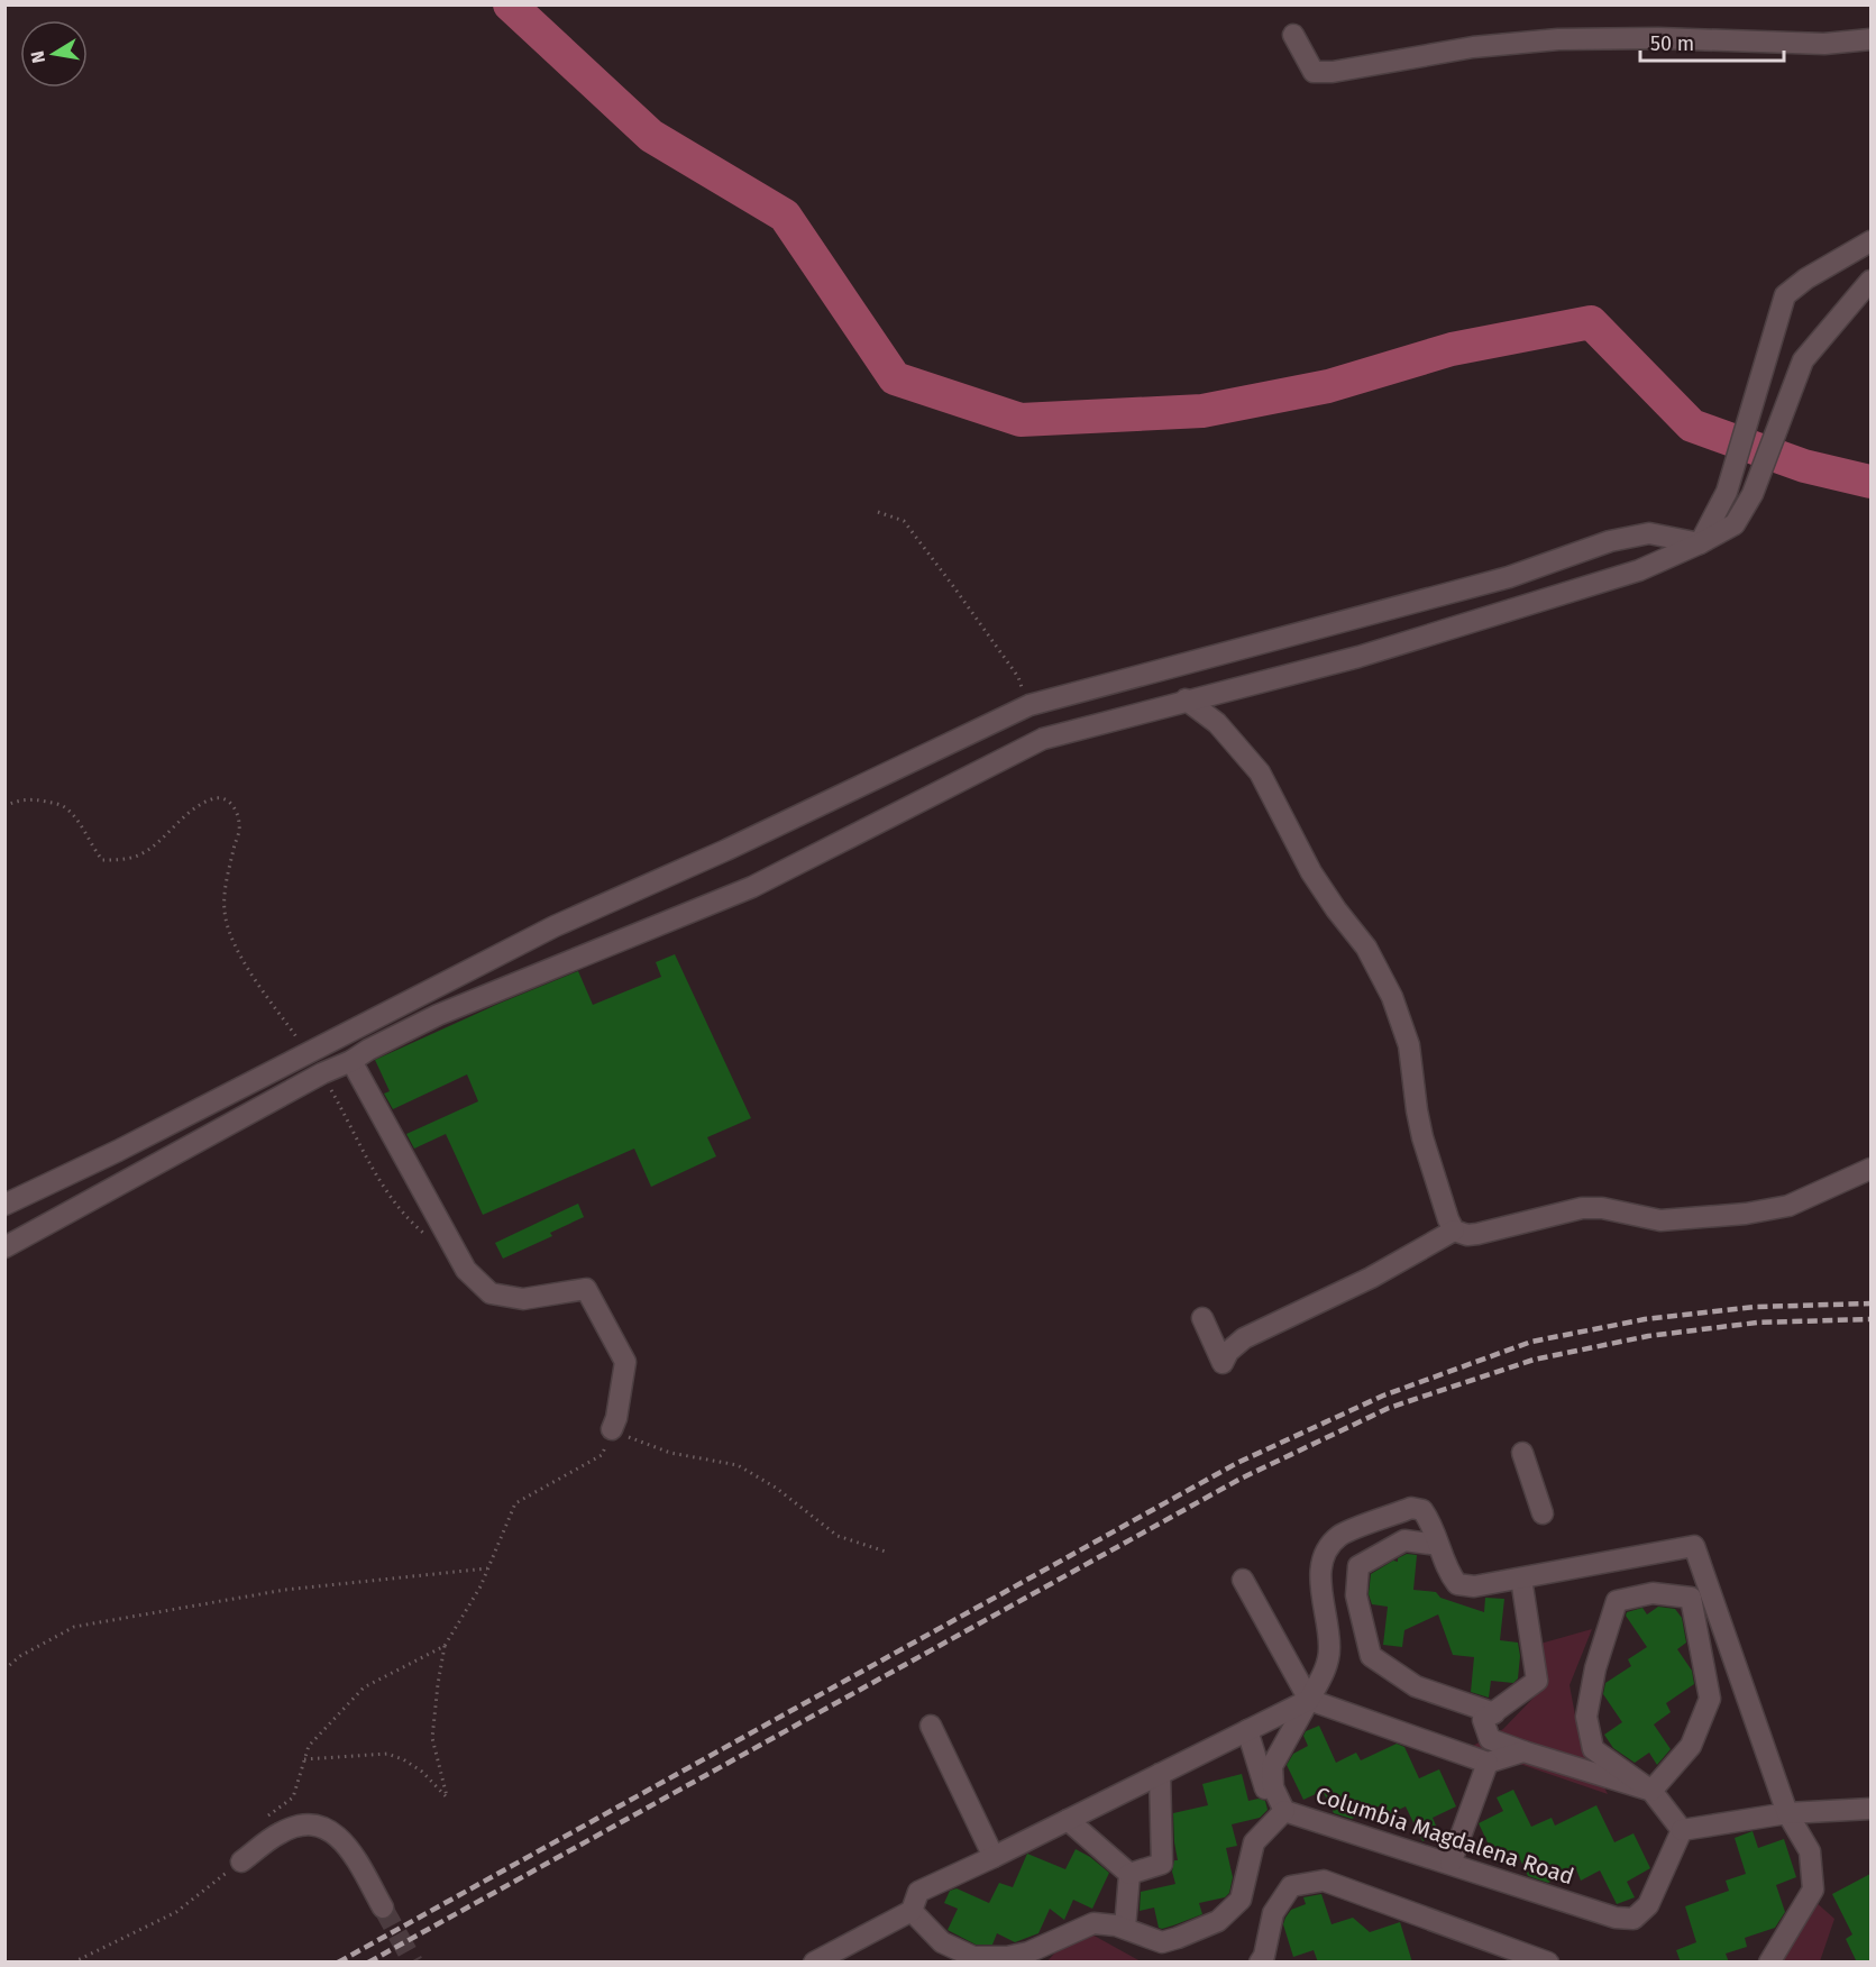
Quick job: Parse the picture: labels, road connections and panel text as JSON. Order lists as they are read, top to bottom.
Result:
{
  "streets": {
    "street": ["Columbia Magdalena Road"]
  },
  "scale_bar": "50 m",
  "north": "left"
}
